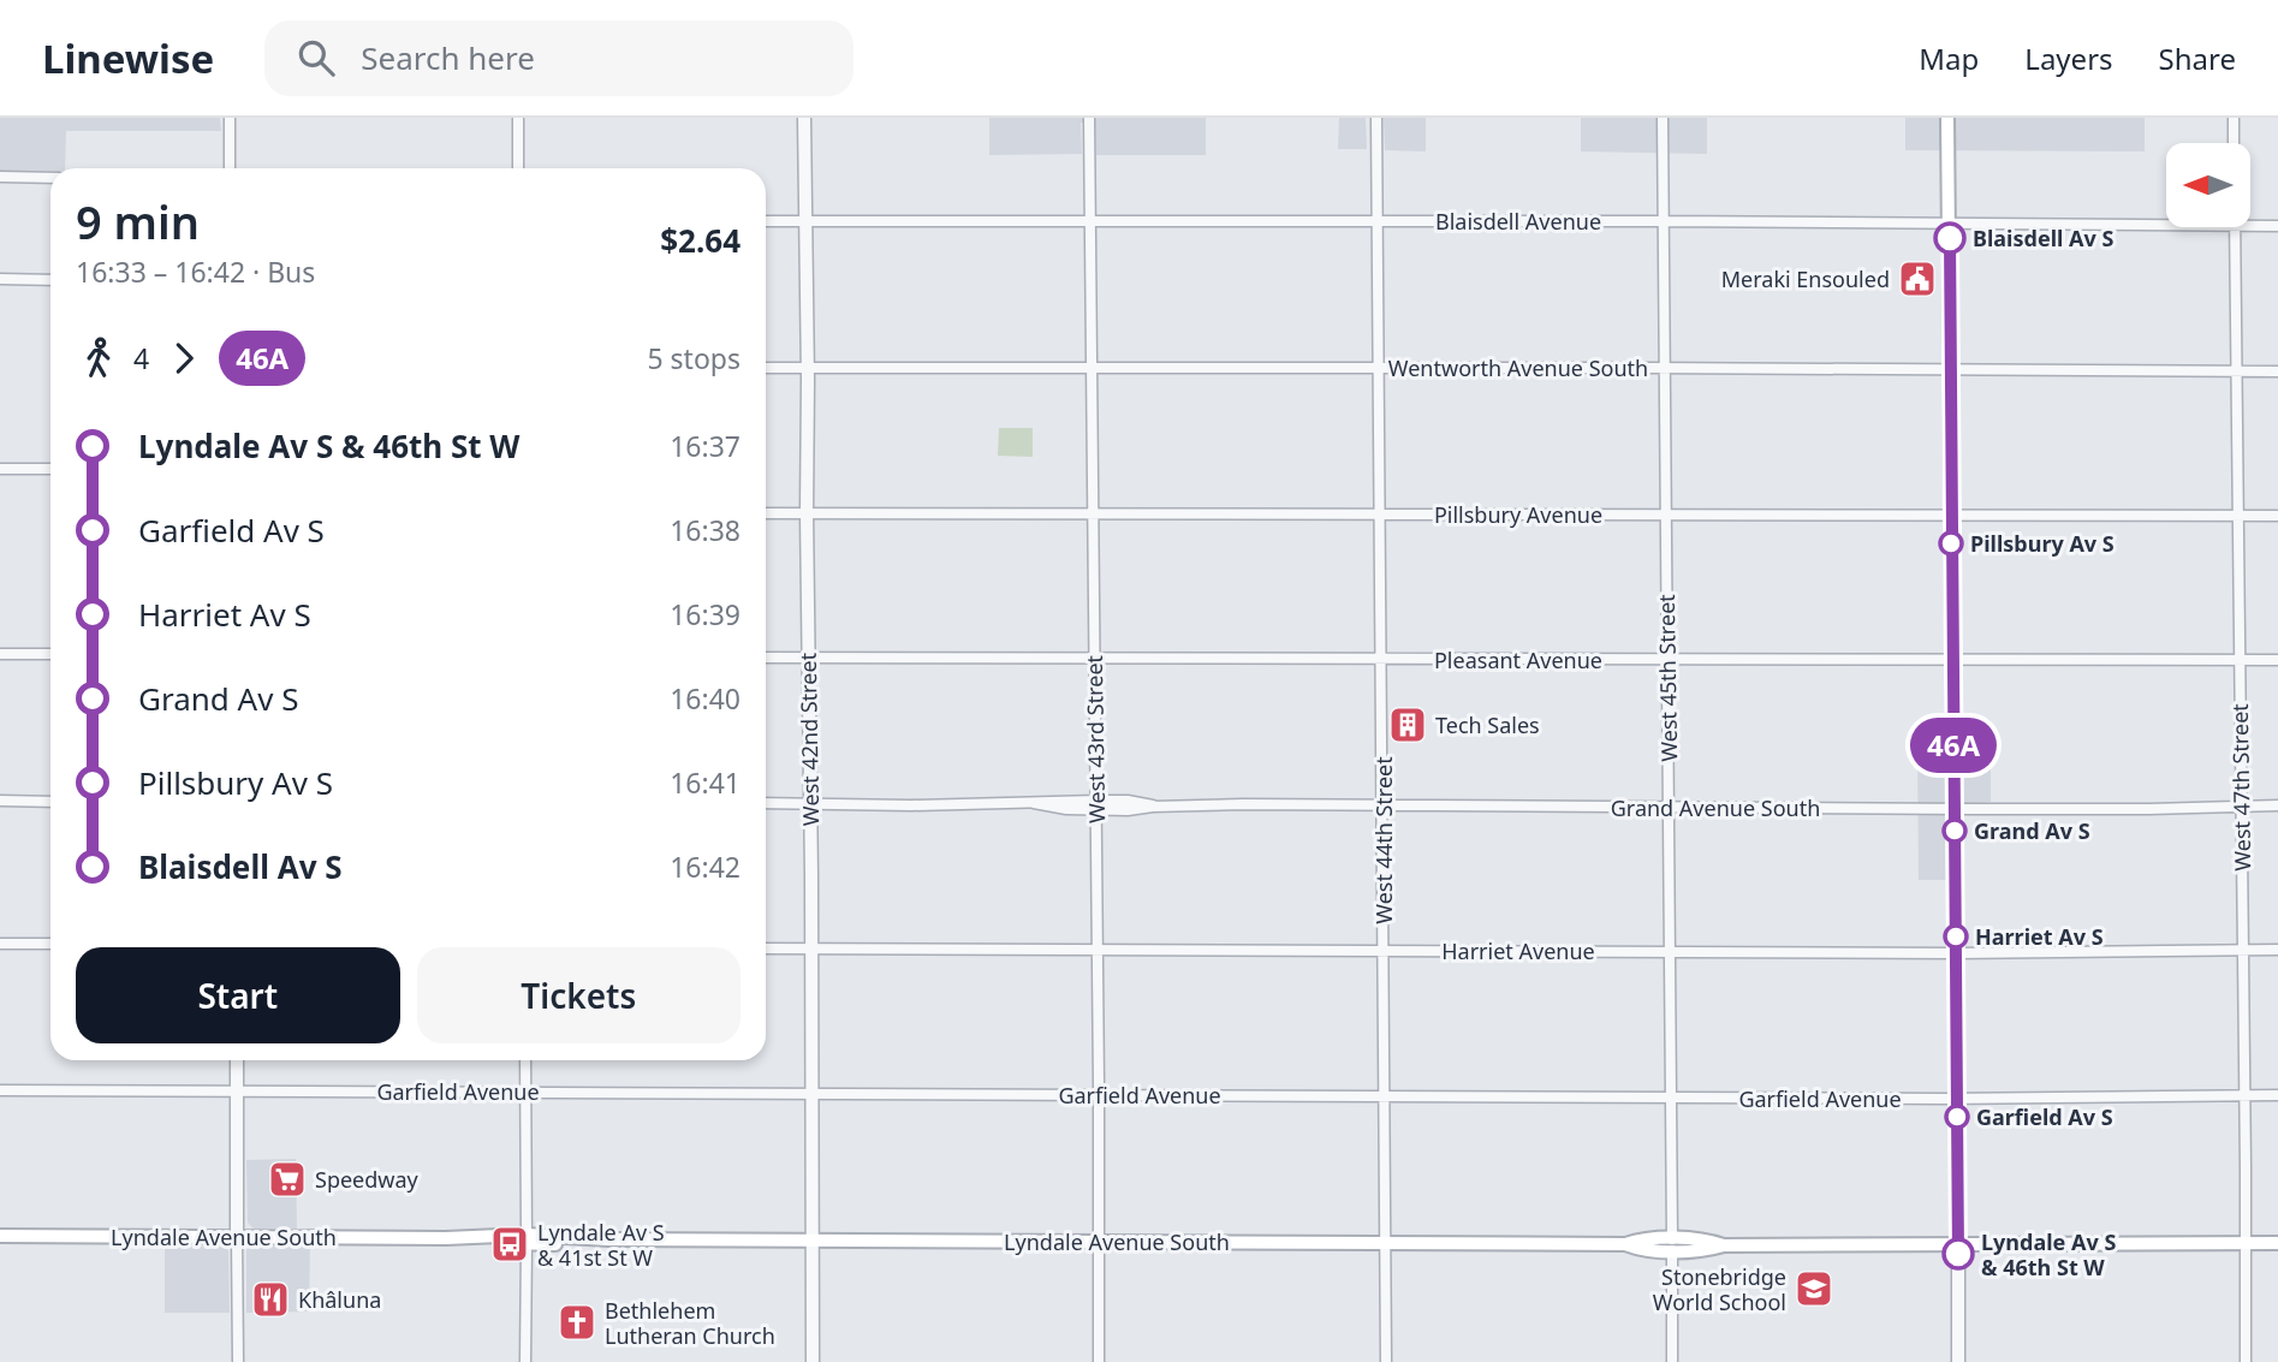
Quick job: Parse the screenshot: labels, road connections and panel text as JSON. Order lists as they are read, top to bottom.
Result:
{
  "streets": {
    "main road": ["Lyndale Avenue South"],
    "street": [
      "Blaisdell Avenue",
      "Wentworth Avenue South",
      "Pillsbury Avenue",
      "Pleasant Avenue",
      "West 45th Street",
      "West 42nd Street",
      "West 43rd Street",
      "West 47th Street",
      "Grand Avenue South",
      "West 44th Street",
      "Harriet Avenue",
      "Garfield Avenue"
    ]
  },
  "crossings": [
    ["Blaisdell Avenue", "West 45th Street"],
    ["Blaisdell Avenue", "West 42nd Street"],
    ["Blaisdell Avenue", "West 43rd Street"],
    ["Blaisdell Avenue", "West 44th Street"],
    ["Wentworth Avenue South", "West 45th Street"],
    ["Wentworth Avenue South", "West 42nd Street"],
    ["Wentworth Avenue South", "West 43rd Street"],
    ["Wentworth Avenue South", "West 47th Street"],
    ["Wentworth Avenue South", "West 44th Street"],
    ["Pillsbury Avenue", "West 45th Street"],
    ["Pillsbury Avenue", "West 42nd Street"],
    ["Pillsbury Avenue", "West 43rd Street"],
    ["Pillsbury Avenue", "West 47th Street"],
    ["Pillsbury Avenue", "West 44th Street"],
    ["Pleasant Avenue", "West 45th Street"],
    ["Pleasant Avenue", "West 42nd Street"],
    ["Pleasant Avenue", "West 43rd Street"],
    ["Pleasant Avenue", "West 47th Street"],
    ["Pleasant Avenue", "West 44th Street"],
    ["West 45th Street", "Grand Avenue South"],
    ["West 45th Street", "Harriet Avenue"],
    ["West 45th Street", "Garfield Avenue"],
    ["West 45th Street", "Lyndale Avenue South"],
    ["West 42nd Street", "Grand Avenue South"],
    ["West 42nd Street", "Harriet Avenue"],
    ["West 42nd Street", "Garfield Avenue"],
    ["West 42nd Street", "Lyndale Avenue South"],
    ["West 43rd Street", "Grand Avenue South"],
    ["West 43rd Street", "Harriet Avenue"],
    ["West 43rd Street", "Garfield Avenue"],
    ["West 43rd Street", "Lyndale Avenue South"],
    ["West 47th Street", "Grand Avenue South"],
    ["West 47th Street", "Harriet Avenue"],
    ["West 47th Street", "Garfield Avenue"],
    ["West 47th Street", "Lyndale Avenue South"],
    ["Grand Avenue South", "West 44th Street"],
    ["West 44th Street", "Harriet Avenue"],
    ["West 44th Street", "Garfield Avenue"],
    ["West 44th Street", "Lyndale Avenue South"]
  ],
  "places": {
    "other": [
      "Blaisdell Av S",
      "Pillsbury Av S",
      "Grand Av S",
      "Harriet Av S",
      "Garfield Av S",
      "Lyndale Av S & 46th St W"
    ],
    "public building": ["Meraki Ensouled"],
    "building": ["Tech Sales"],
    "supermarket": ["Speedway"],
    "bus stop": ["Lyndale Av S & 41st St W"],
    "school or university": ["Stonebridge World School"],
    "restaurant": ["Khâluna"],
    "church": ["Bethlehem Lutheran Church"]
  },
  "lines": ["bus line 46A"],
  "north": "left",
  "page": {
    "header": "Linewise",
    "search": "Search here",
    "nav": ["Map", "Layers", "Share"],
    "on_map": "46A",
    "heading": ["9 min", "16:33 – 16:42 · Bus", "$2.64"],
    "legs": ["4", "46A", "5 stops"],
    "list": [
      {
        "name": "Lyndale Av S & 46th St W",
        "value": "16:37"
      },
      {
        "name": "Garfield Av S",
        "value": "16:38"
      },
      {
        "name": "Harriet Av S",
        "value": "16:39"
      },
      {
        "name": "Grand Av S",
        "value": "16:40"
      },
      {
        "name": "Pillsbury Av S",
        "value": "16:41"
      },
      {
        "name": "Blaisdell Av S",
        "value": "16:42"
      }
    ],
    "buttons": ["Start", "Tickets"]
  }
}
